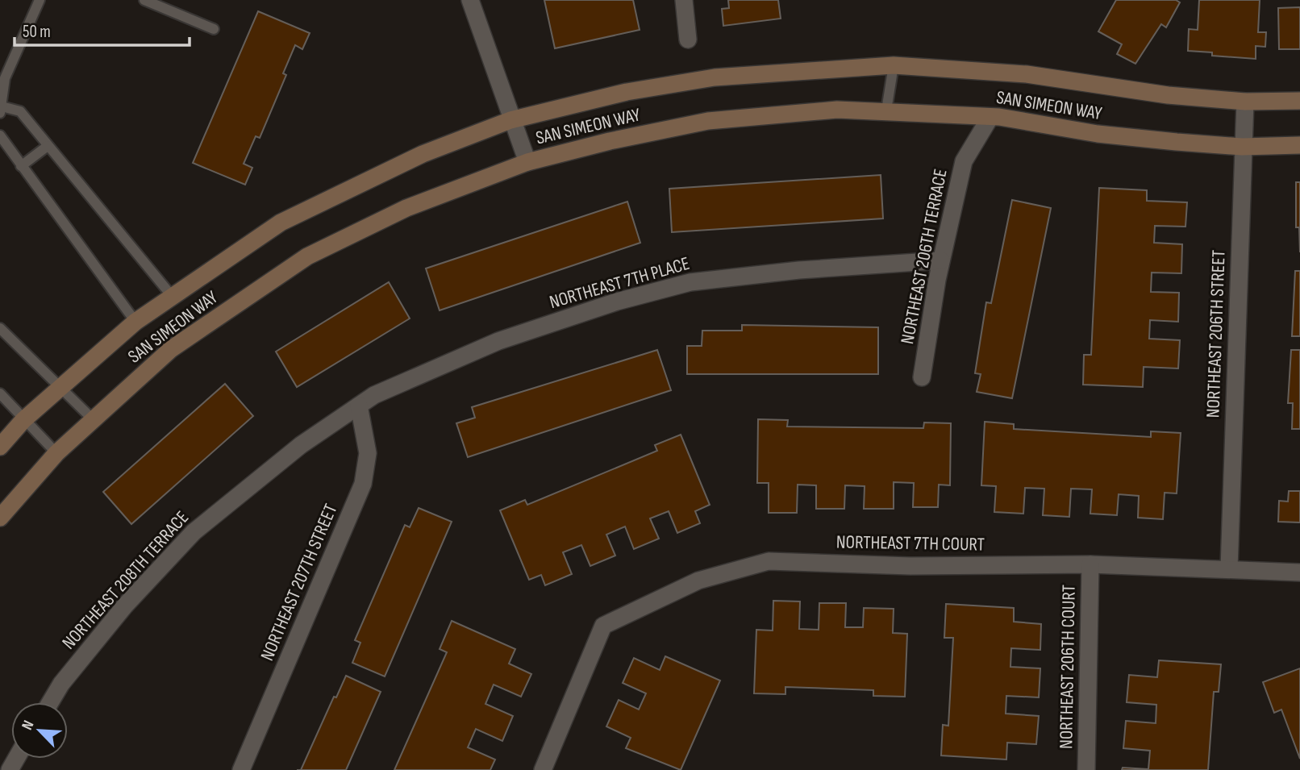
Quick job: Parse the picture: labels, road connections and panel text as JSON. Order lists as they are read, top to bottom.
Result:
{
  "streets": {
    "street": [
      "SAN SIMEON WAY",
      "NORTHEAST 206TH TERRACE",
      "NORTHEAST 7TH PLACE",
      "NORTHEAST 206TH STREET",
      "NORTHEAST 7TH COURT",
      "NORTHEAST 208TH TERRACE",
      "NORTHEAST 207TH STREET",
      "NORTHEAST 206TH COURT"
    ]
  },
  "crossings": [
    ["SAN SIMEON WAY", "NORTHEAST 206TH TERRACE"],
    ["SAN SIMEON WAY", "NORTHEAST 206TH STREET"],
    ["NORTHEAST 206TH TERRACE", "NORTHEAST 7TH PLACE"],
    ["NORTHEAST 7TH PLACE", "NORTHEAST 208TH TERRACE"],
    ["NORTHEAST 7TH PLACE", "NORTHEAST 207TH STREET"],
    ["NORTHEAST 206TH STREET", "NORTHEAST 7TH COURT"],
    ["NORTHEAST 7TH COURT", "NORTHEAST 206TH COURT"],
    ["NORTHEAST 208TH TERRACE", "NORTHEAST 207TH STREET"]
  ],
  "scale_bar": "50 m",
  "north": "top left"
}
